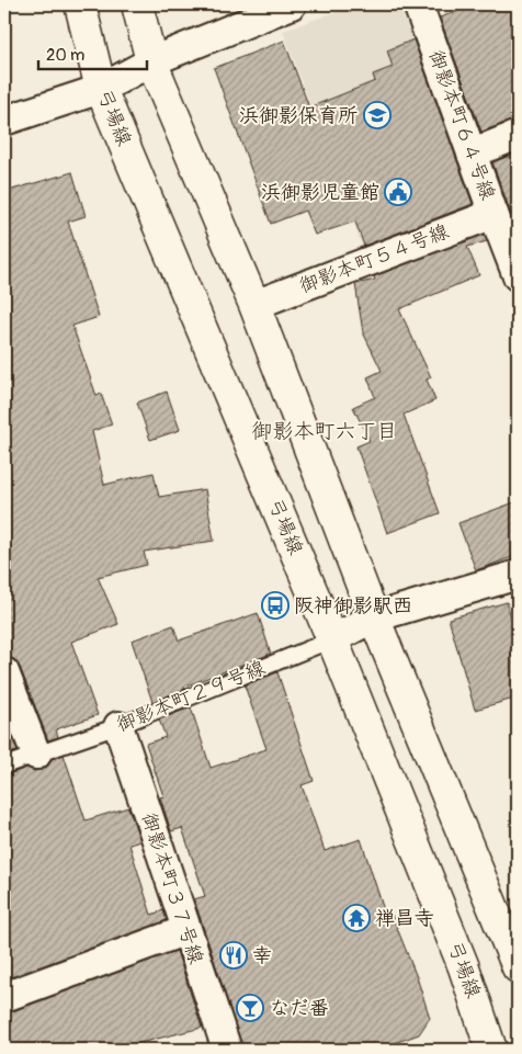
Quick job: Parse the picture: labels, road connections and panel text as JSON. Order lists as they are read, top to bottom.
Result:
{
  "streets": {
    "street": [
      "弓場線",
      "御影本町６４号線",
      "御影本町５４号線",
      "御影本町２９号線",
      "御影本町３７号線"
    ]
  },
  "crossings": [
    ["弓場線", "御影本町２９号線"],
    ["御影本町６４号線", "御影本町５４号線"],
    ["御影本町２９号線", "御影本町３７号線"]
  ],
  "districts": ["御影本町六丁目"],
  "places": {
    "school or university": ["浜御影保育所"],
    "public building": ["浜御影児童館"],
    "bus stop": ["阪神御影駅西"],
    "temple": ["禅昌寺"],
    "restaurant": ["幸"],
    "bar": ["なだ番"]
  },
  "scale_bar": "20 m"
}
